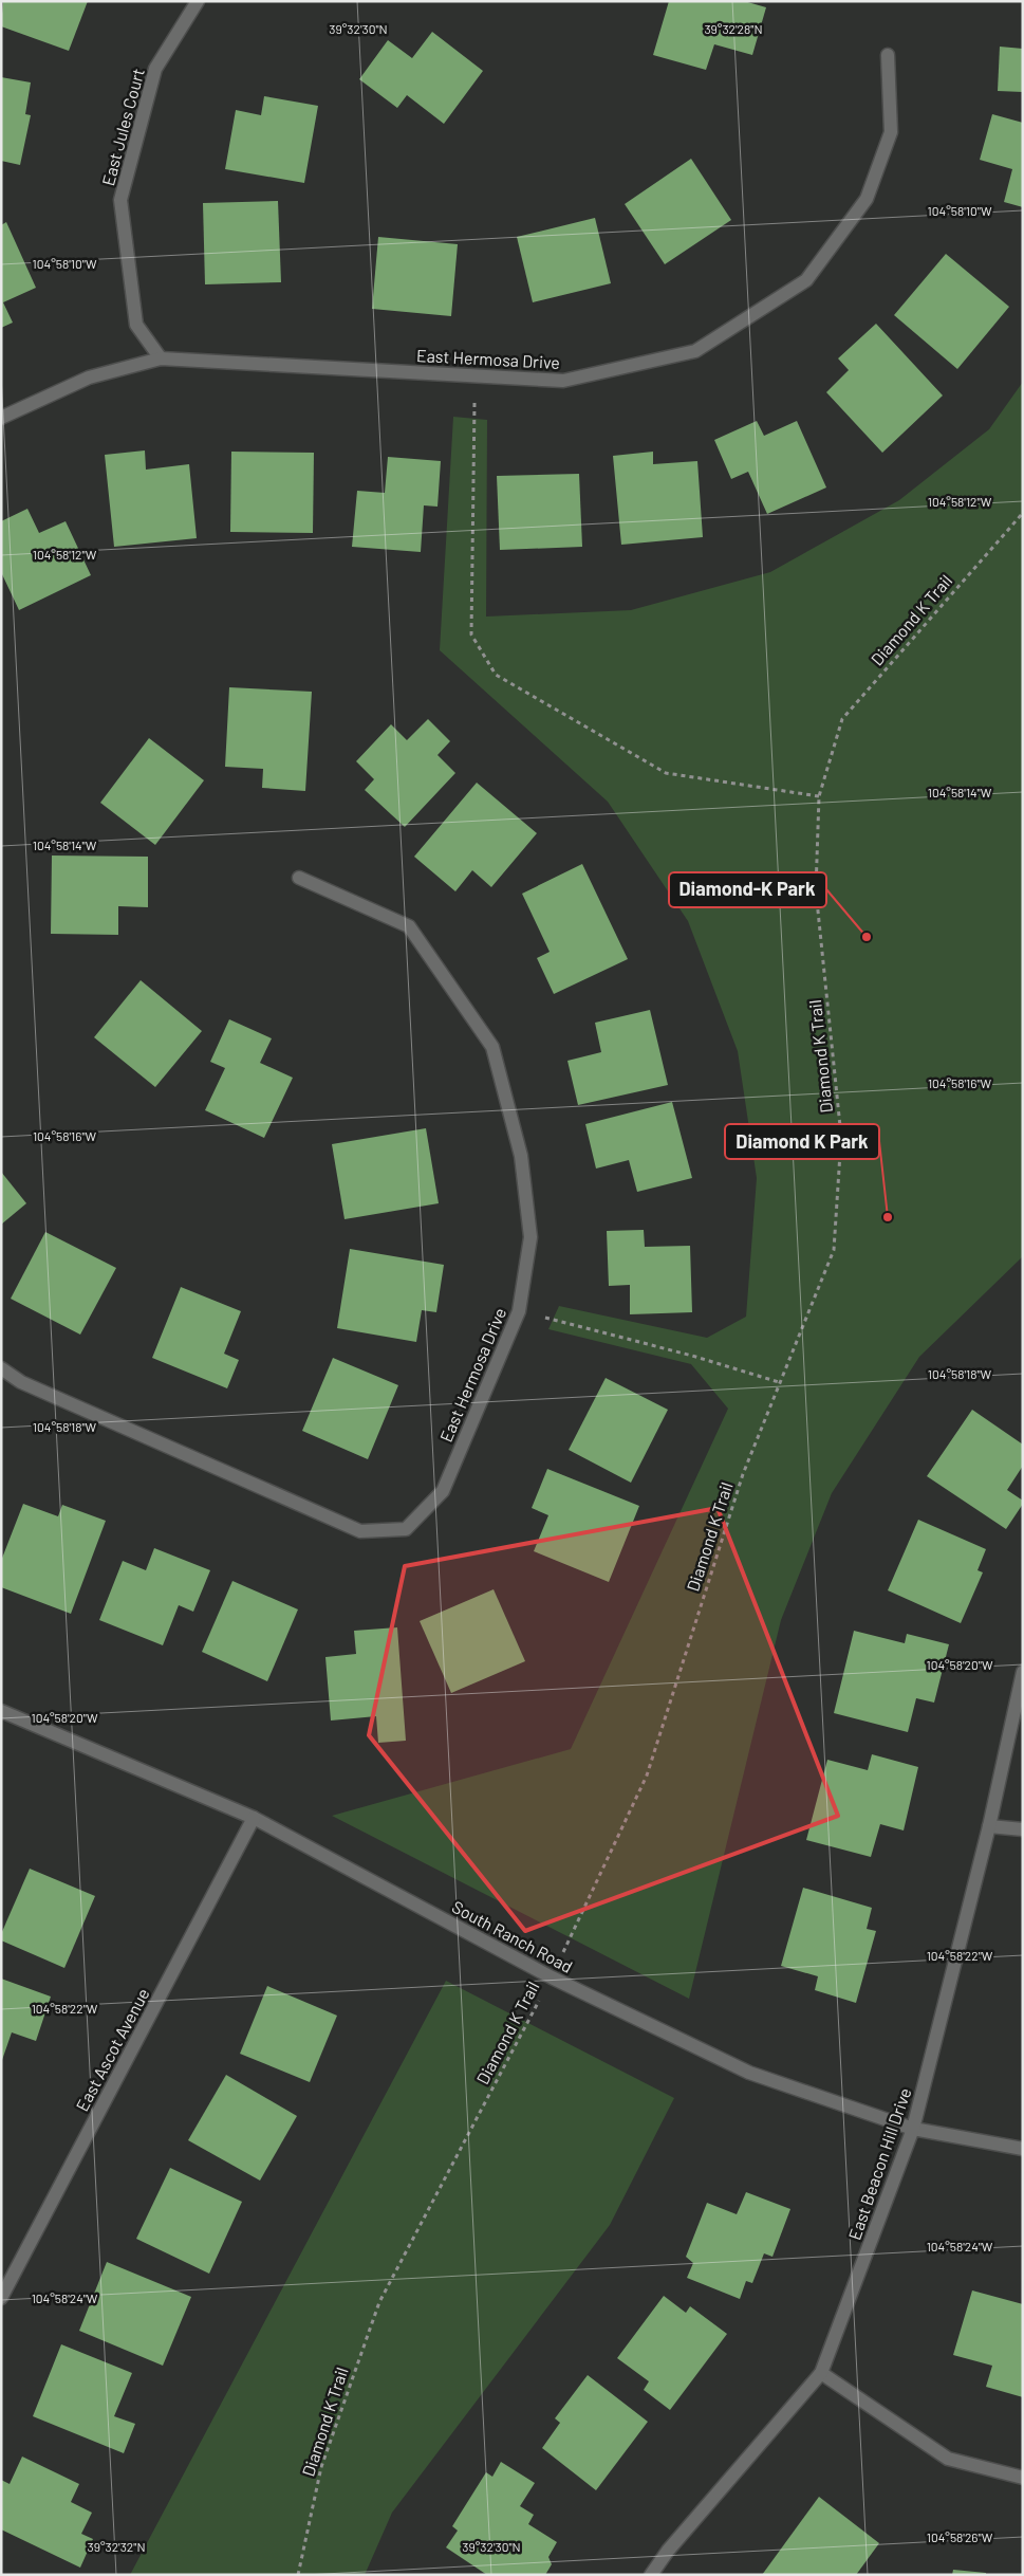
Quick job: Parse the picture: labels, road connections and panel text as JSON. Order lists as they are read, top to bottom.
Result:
{
  "streets": {
    "street": [
      "East Jules Court",
      "East Hermosa Drive",
      "South Ranch Road",
      "East Ascot Avenue",
      "East Beacon Hill Drive"
    ],
    "path": ["Diamond K Trail"]
  },
  "crossings": [
    ["East Jules Court", "East Hermosa Drive"],
    ["Diamond K Trail", "South Ranch Road"],
    ["South Ranch Road", "East Ascot Avenue"],
    ["South Ranch Road", "East Beacon Hill Drive"]
  ],
  "places": ["Diamond-K Park", "Diamond K Park"],
  "coordinates": [
    "39°32'30\"N",
    "39°32'28\"N",
    "104°58'10\"W",
    "104°58'12\"W",
    "104°58'14\"W",
    "104°58'16\"W",
    "104°58'18\"W",
    "104°58'20\"W",
    "104°58'22\"W",
    "104°58'24\"W",
    "104°58'26\"W",
    "39°32'32\"N"
  ]
}
